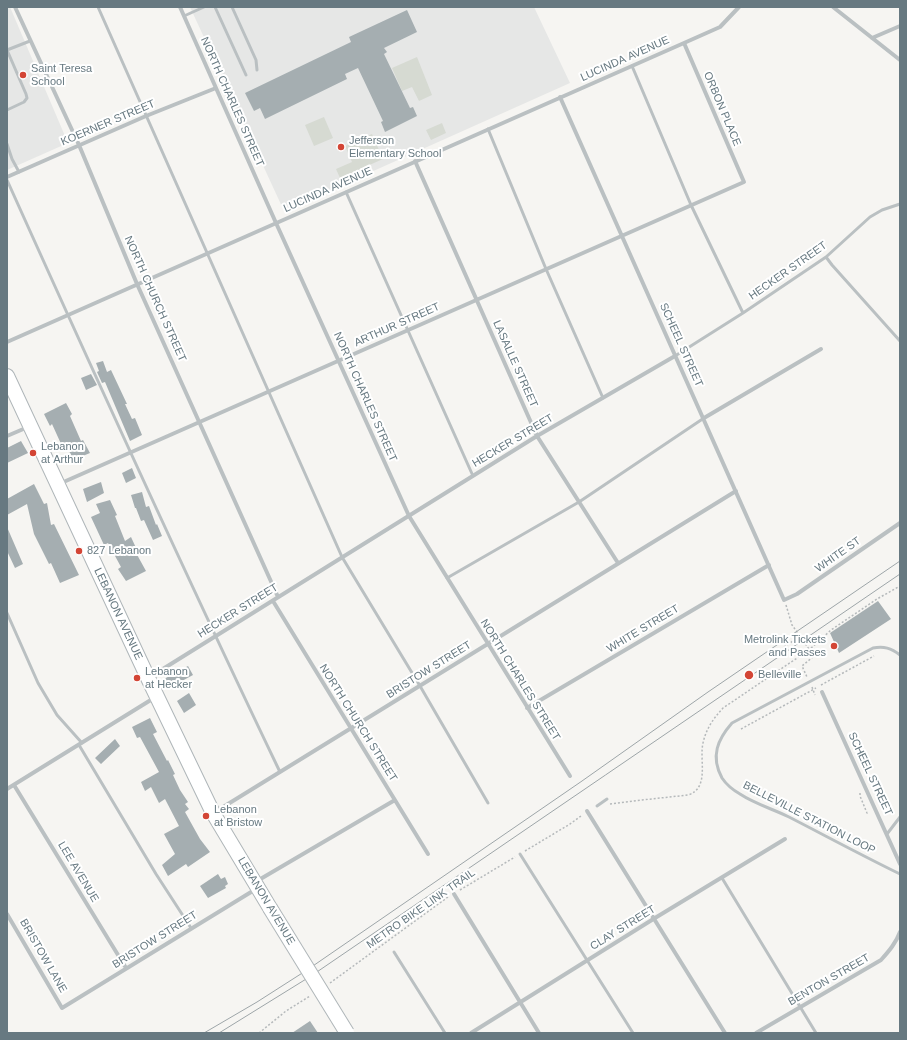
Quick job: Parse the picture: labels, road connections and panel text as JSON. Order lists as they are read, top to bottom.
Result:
{
  "streets": {
    "main road": ["LEBANON AVENUE"],
    "street": [
      "LUCINDA AVENUE",
      "NORTH CHARLES STREET",
      "ORBON PLACE",
      "KOERNER STREET",
      "HECKER STREET",
      "NORTH CHURCH STREET",
      "ARTHUR STREET",
      "SCHEEL STREET",
      "LASALLE STREET",
      "WHITE ST",
      "WHITE STREET",
      "BRISTOW STREET",
      "LEE AVENUE",
      "CLAY STREET",
      "BRISTOW LANE",
      "BENTON STREET"
    ],
    "lane": ["BELLEVILLE STATION LOOP"],
    "path": ["METRO BIKE LINK TRAIL"]
  },
  "crossings": [
    ["LUCINDA AVENUE", "NORTH CHARLES STREET"],
    ["LUCINDA AVENUE", "ORBON PLACE"],
    ["LUCINDA AVENUE", "NORTH CHURCH STREET"],
    ["LUCINDA AVENUE", "SCHEEL STREET"],
    ["LUCINDA AVENUE", "LASALLE STREET"],
    ["NORTH CHARLES STREET", "KOERNER STREET"],
    ["NORTH CHARLES STREET", "HECKER STREET"],
    ["NORTH CHARLES STREET", "ARTHUR STREET"],
    ["NORTH CHARLES STREET", "WHITE STREET"],
    ["NORTH CHARLES STREET", "BRISTOW STREET"],
    ["ORBON PLACE", "ARTHUR STREET"],
    ["KOERNER STREET", "NORTH CHURCH STREET"],
    ["HECKER STREET", "NORTH CHURCH STREET"],
    ["HECKER STREET", "SCHEEL STREET"],
    ["HECKER STREET", "LASALLE STREET"],
    ["HECKER STREET", "LEBANON AVENUE"],
    ["NORTH CHURCH STREET", "ARTHUR STREET"],
    ["NORTH CHURCH STREET", "BRISTOW STREET"],
    ["ARTHUR STREET", "SCHEEL STREET"],
    ["ARTHUR STREET", "LASALLE STREET"],
    ["ARTHUR STREET", "LEBANON AVENUE"],
    ["SCHEEL STREET", "WHITE ST"],
    ["SCHEEL STREET", "WHITE STREET"],
    ["SCHEEL STREET", "BRISTOW STREET"],
    ["SCHEEL STREET", "BELLEVILLE STATION LOOP"],
    ["LASALLE STREET", "BRISTOW STREET"],
    ["LEBANON AVENUE", "BRISTOW STREET"],
    ["BRISTOW STREET", "LEE AVENUE"],
    ["BRISTOW STREET", "BRISTOW LANE"]
  ],
  "places": [
    "Saint Teresa School",
    "Jefferson Elementary School",
    "Lebanon at Arthur",
    "827 Lebanon",
    "Metrolink Tickets and Passes",
    "Belleville",
    "Lebanon at Hecker",
    "Lebanon at Bristow"
  ]
}
